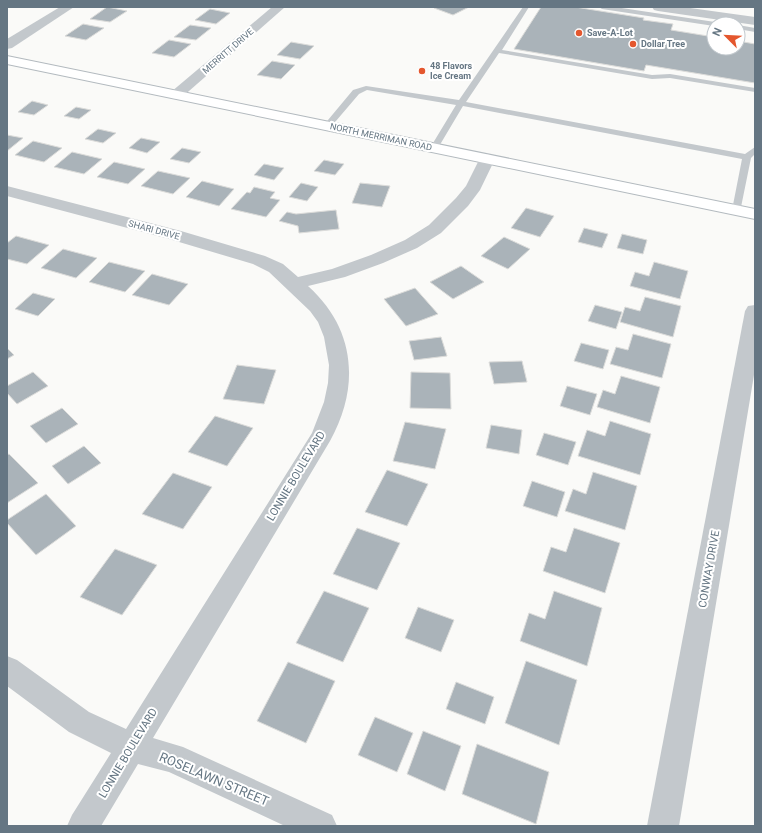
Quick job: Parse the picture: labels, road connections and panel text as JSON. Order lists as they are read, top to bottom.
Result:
{
  "streets": {
    "main road": ["NORTH MERRIMAN ROAD"],
    "street": [
      "MERRITT DRIVE",
      "SHARI DRIVE",
      "LONNIE BOULEVARD",
      "CONWAY DRIVE",
      "ROSELAWN STREET"
    ]
  },
  "crossings": [
    ["MERRITT DRIVE", "NORTH MERRIMAN ROAD"],
    ["SHARI DRIVE", "LONNIE BOULEVARD"],
    ["LONNIE BOULEVARD", "ROSELAWN STREET"]
  ],
  "places": ["Save-A-Lot", "Dollar Tree", "48 Flavors Ice Cream"],
  "north": "top left"
}
